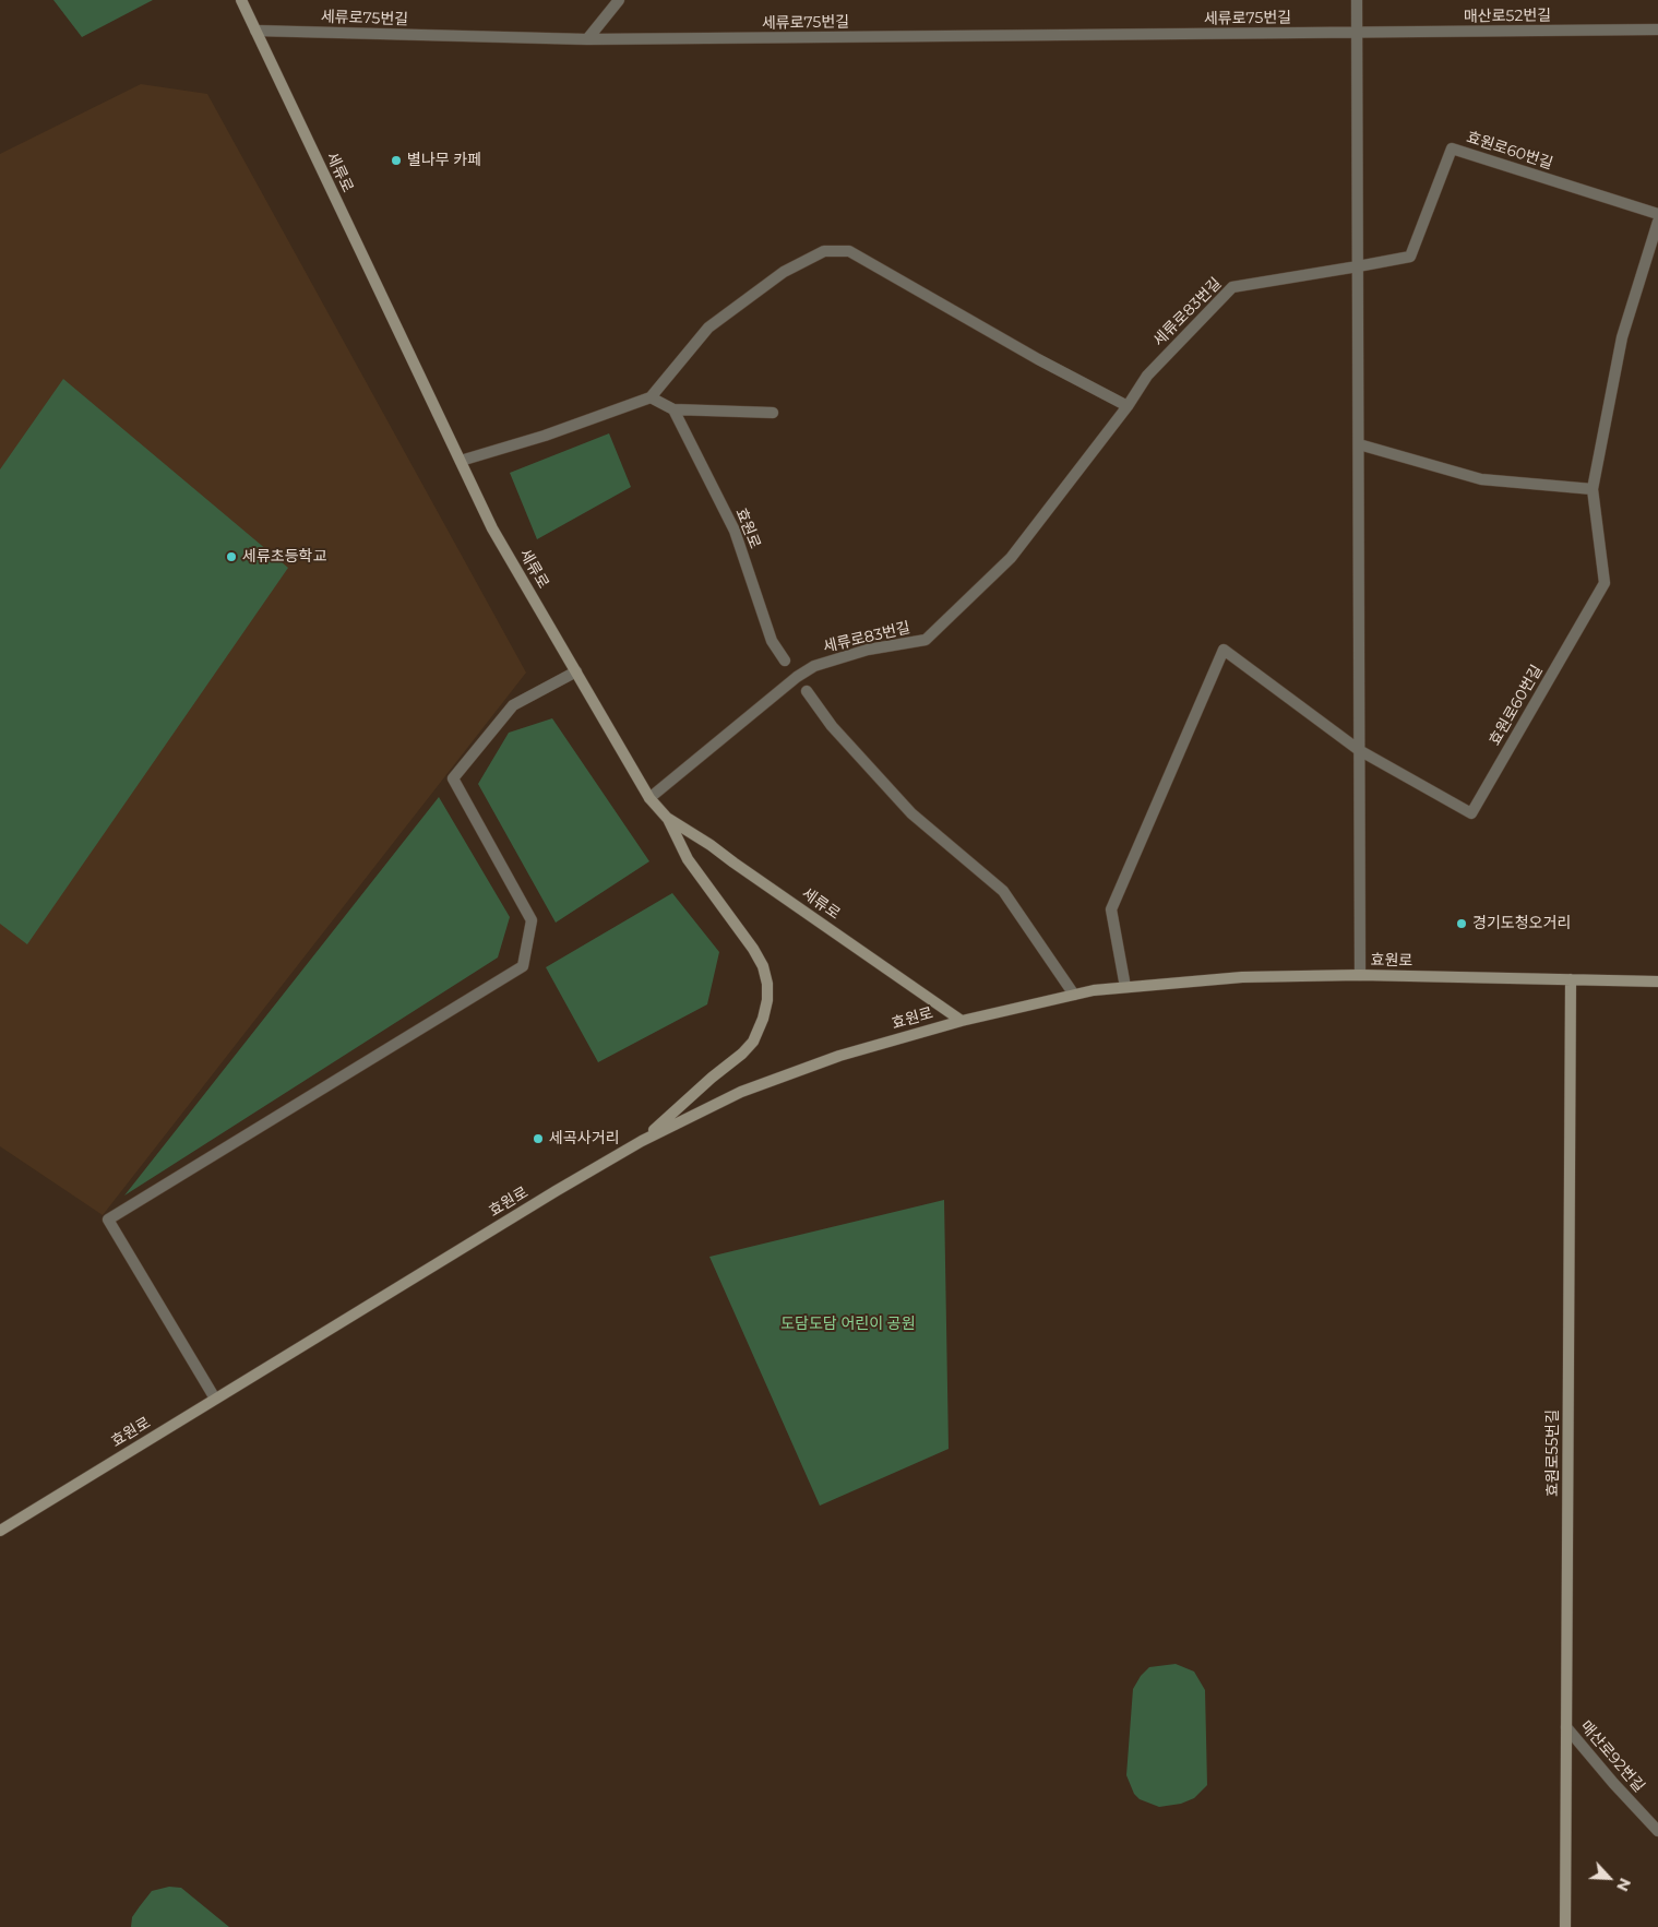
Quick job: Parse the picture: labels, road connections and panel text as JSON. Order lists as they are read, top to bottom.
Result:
{
  "streets": {
    "street": [
      "매산로52번길",
      "세류로75번길",
      "효원로60번길",
      "세류로",
      "세류로83번길",
      "효원로",
      "효원로55번길",
      "매산로92번길"
    ]
  },
  "crossings": [
    ["매산로52번길", "세류로75번길"],
    ["세류로75번길", "세류로"],
    ["효원로60번길", "세류로83번길"],
    ["세류로", "세류로83번길"],
    ["세류로", "효원로"],
    ["효원로", "효원로55번길"],
    ["효원로55번길", "매산로92번길"]
  ],
  "parks": ["도담도담 어린이 공원"],
  "places": [
    "별나무 카페",
    "세류초등학교",
    "경기도청오거리",
    "세곡사거리"
  ],
  "north": "bottom right"
}
